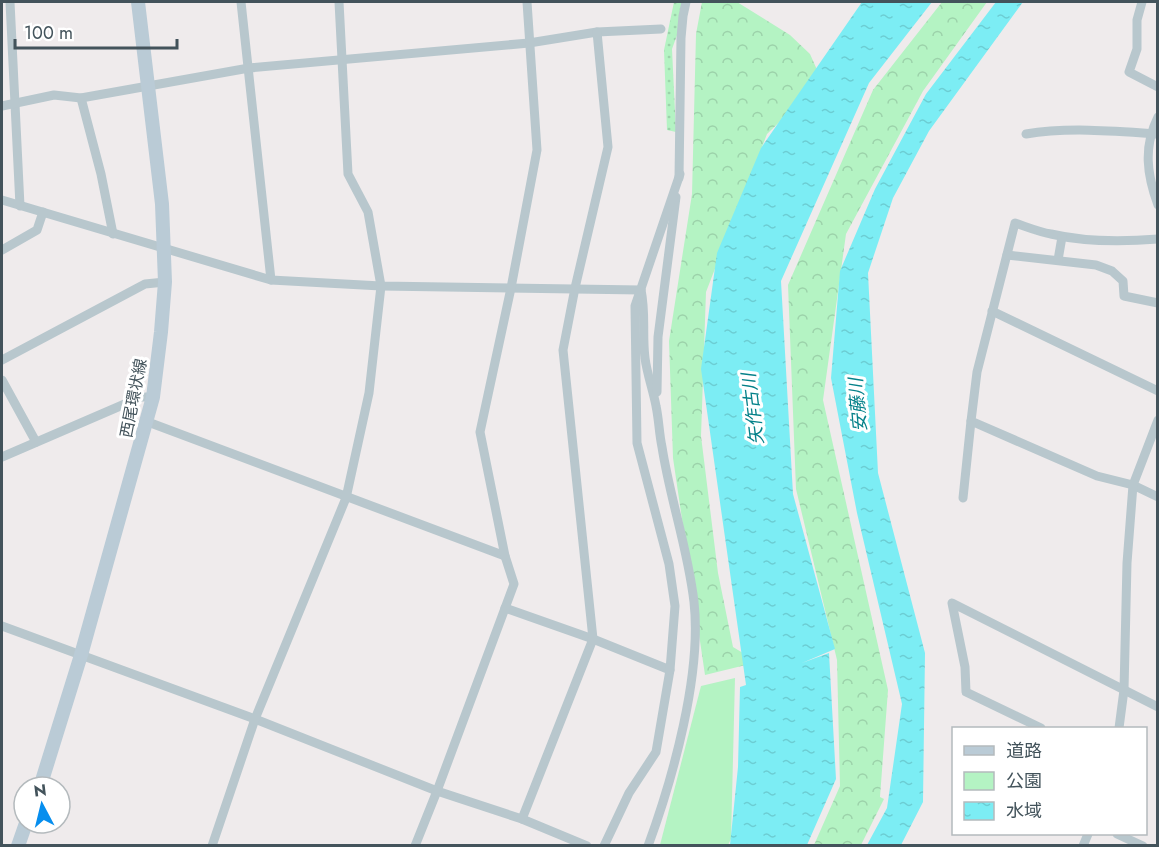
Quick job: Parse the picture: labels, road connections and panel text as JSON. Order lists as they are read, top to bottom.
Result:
{
  "streets": {
    "main road": ["西尾環状線"]
  },
  "water": ["安藤川", "矢作古川"],
  "legend": ["道路", "公園", "水域"],
  "scale_bar": "100 m",
  "north": "top"
}
